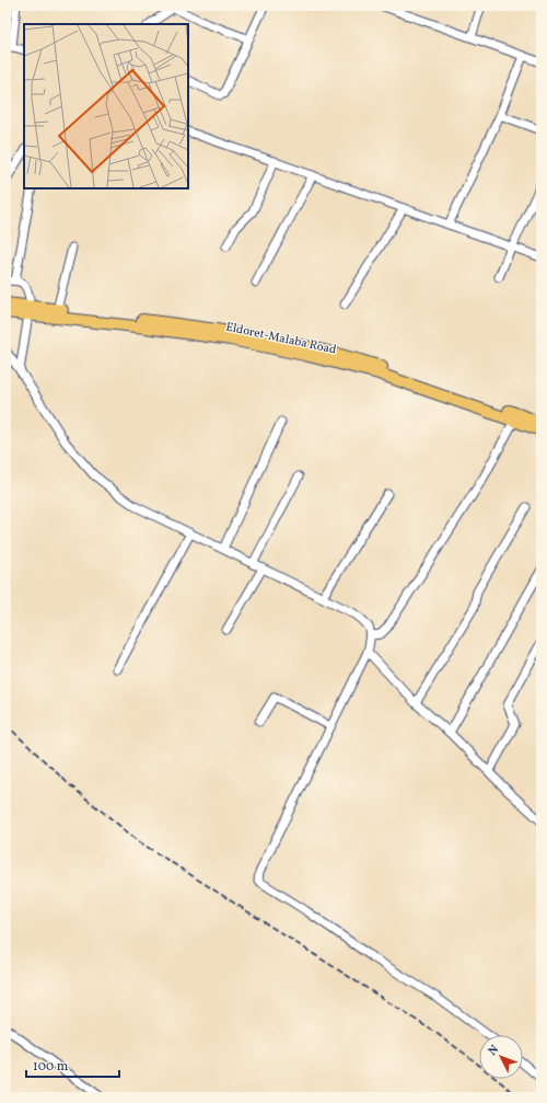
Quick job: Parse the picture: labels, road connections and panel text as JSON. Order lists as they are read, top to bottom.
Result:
{
  "streets": {
    "highway": ["Eldoret-Malaba Road"]
  },
  "scale_bar": "100 m",
  "north": "top left"
}
